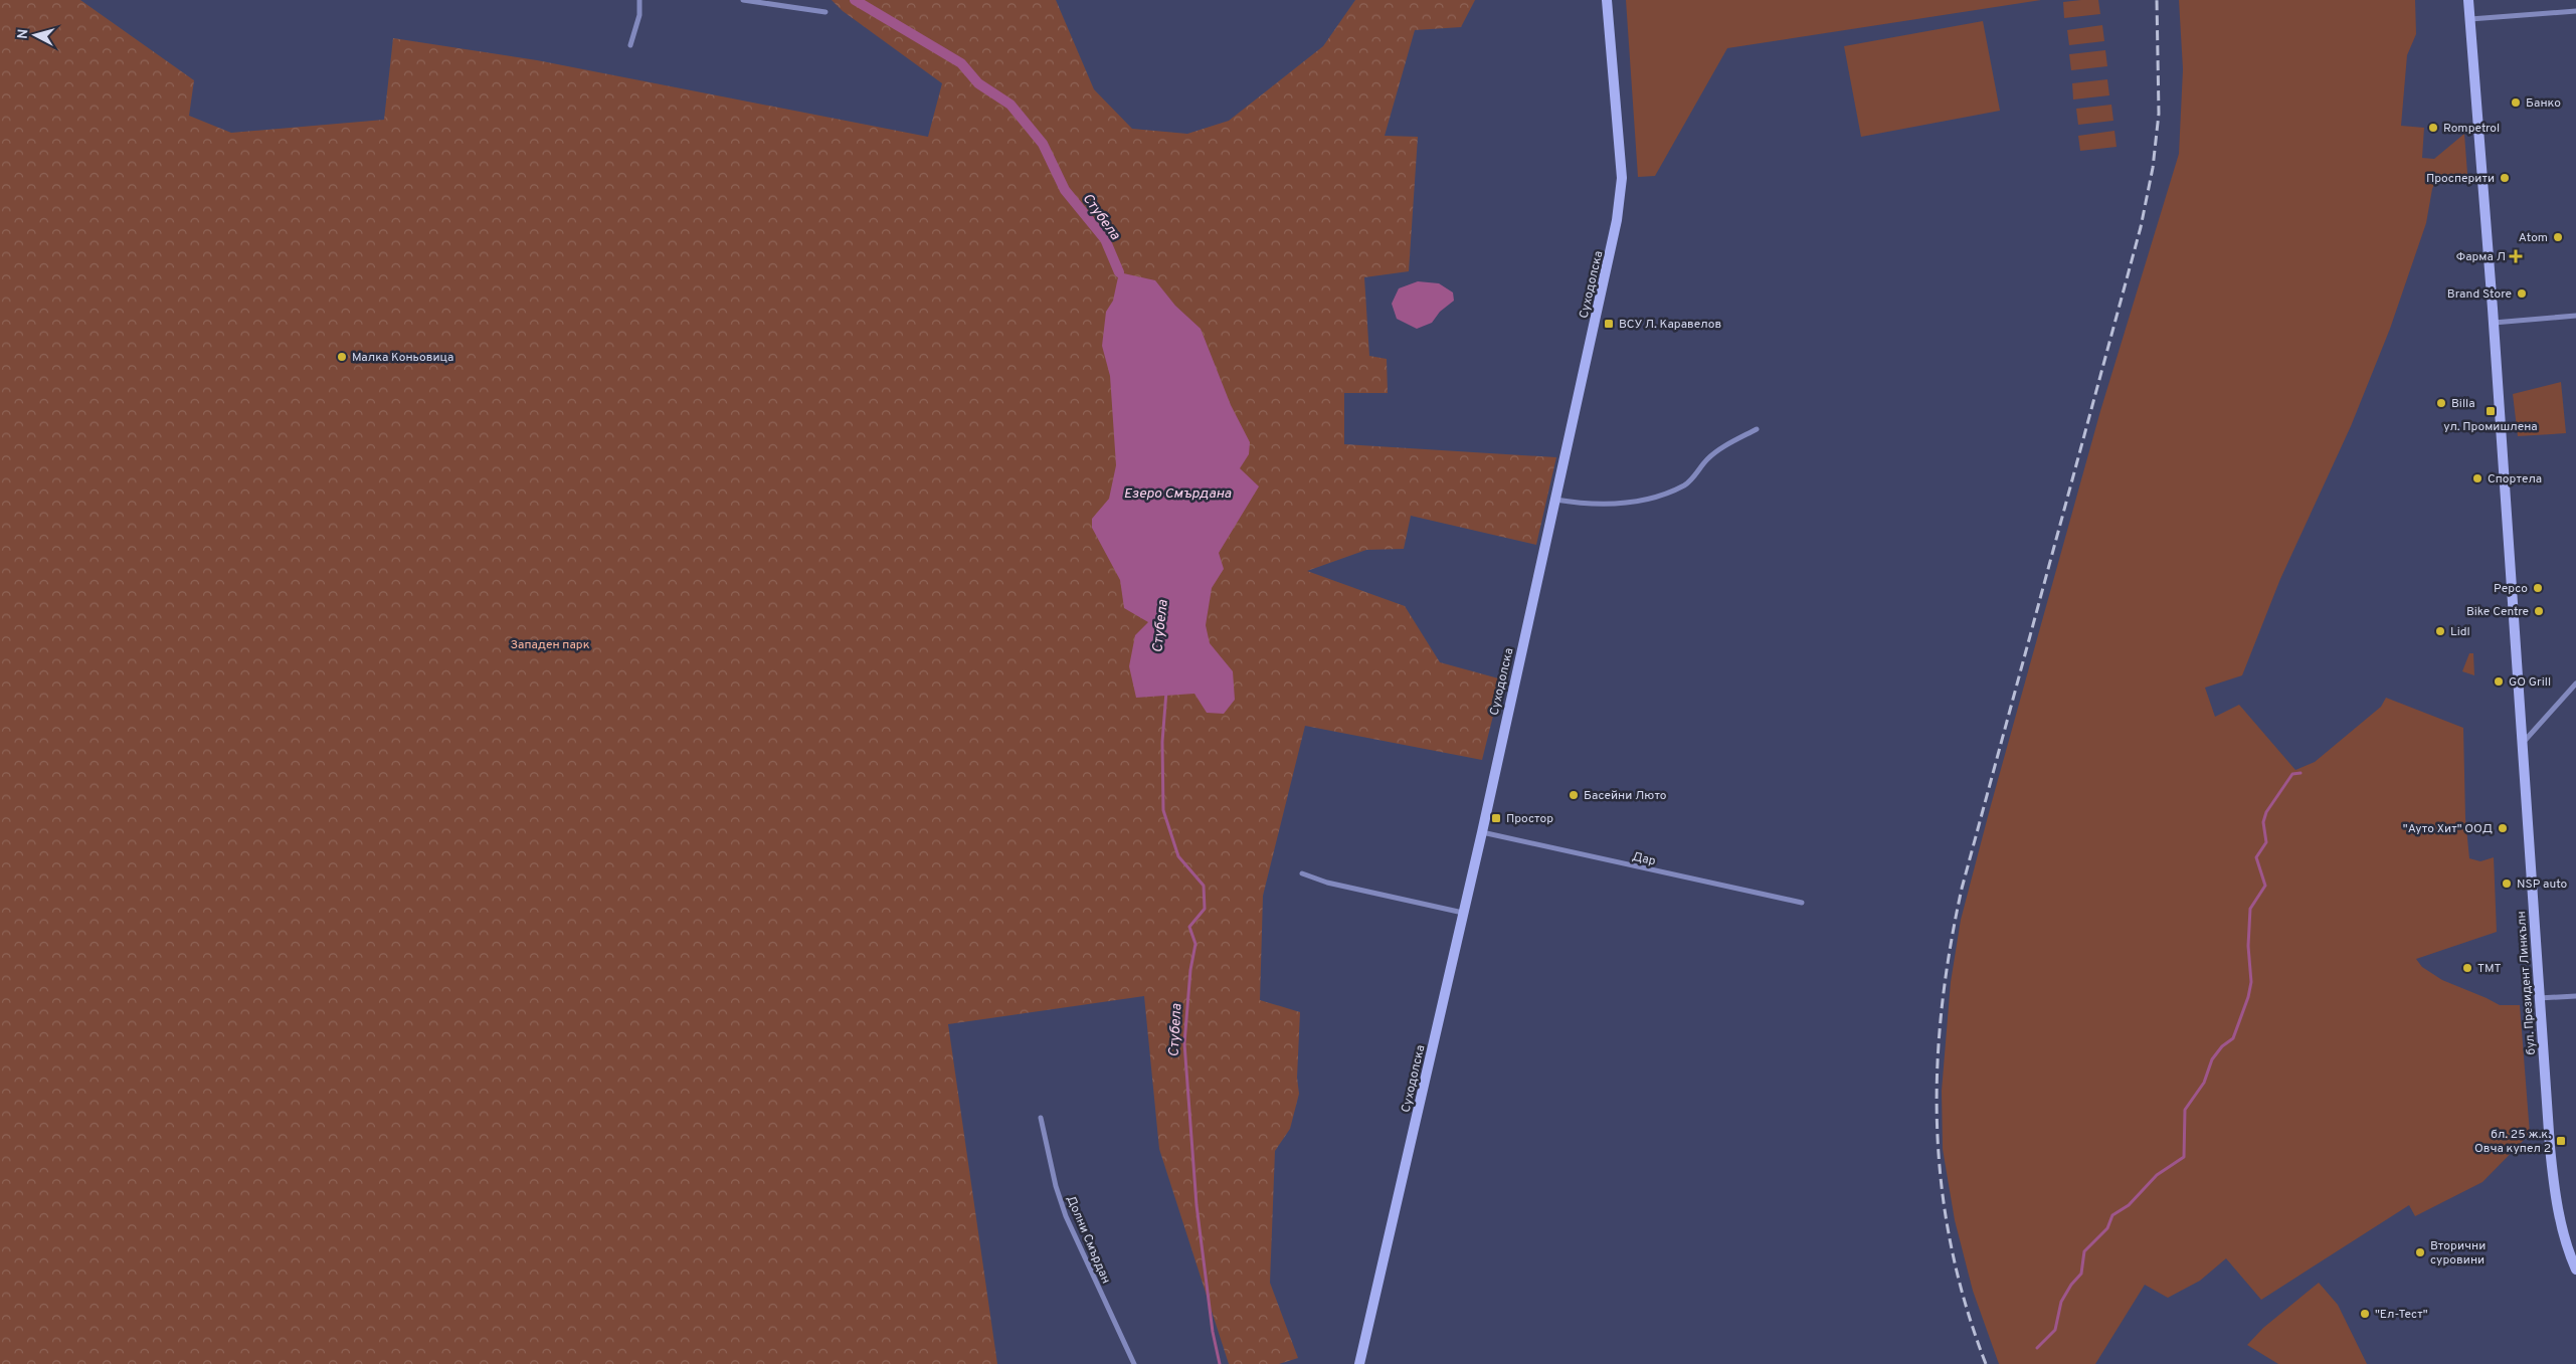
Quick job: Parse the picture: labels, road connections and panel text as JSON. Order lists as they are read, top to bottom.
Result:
{
  "streets": {
    "street": [
      "Суходолска",
      "Дар",
      "бул. Президент Линкълн",
      "Долни Смърдан"
    ]
  },
  "crossings": [
    ["Суходолска", "Дар"]
  ],
  "water": ["Стубела", "Езеро Смърдана"],
  "parks": ["Западен парк"],
  "places": {
    "other": [
      "Банко",
      "Rompetrol",
      "Просперити",
      "Atom",
      "Brand Store",
      "Малка Коньовица",
      "Billa",
      "Спортела",
      "Pepco",
      "Bike Centre",
      "Lidl",
      "GO Grill",
      "Басейни Люто",
      "\"Ауто Хит\" ООД",
      "NSP auto",
      "TMT",
      "Вторични суровини",
      "\"Ел-Тест\""
    ],
    "health": ["Фарма Л"],
    "transit": [
      "ВСУ Л. Каравелов",
      "ул. Промишлена",
      "Простор",
      "бл. 25 ж.к. Овча купел 2"
    ]
  },
  "north": "left"
}
